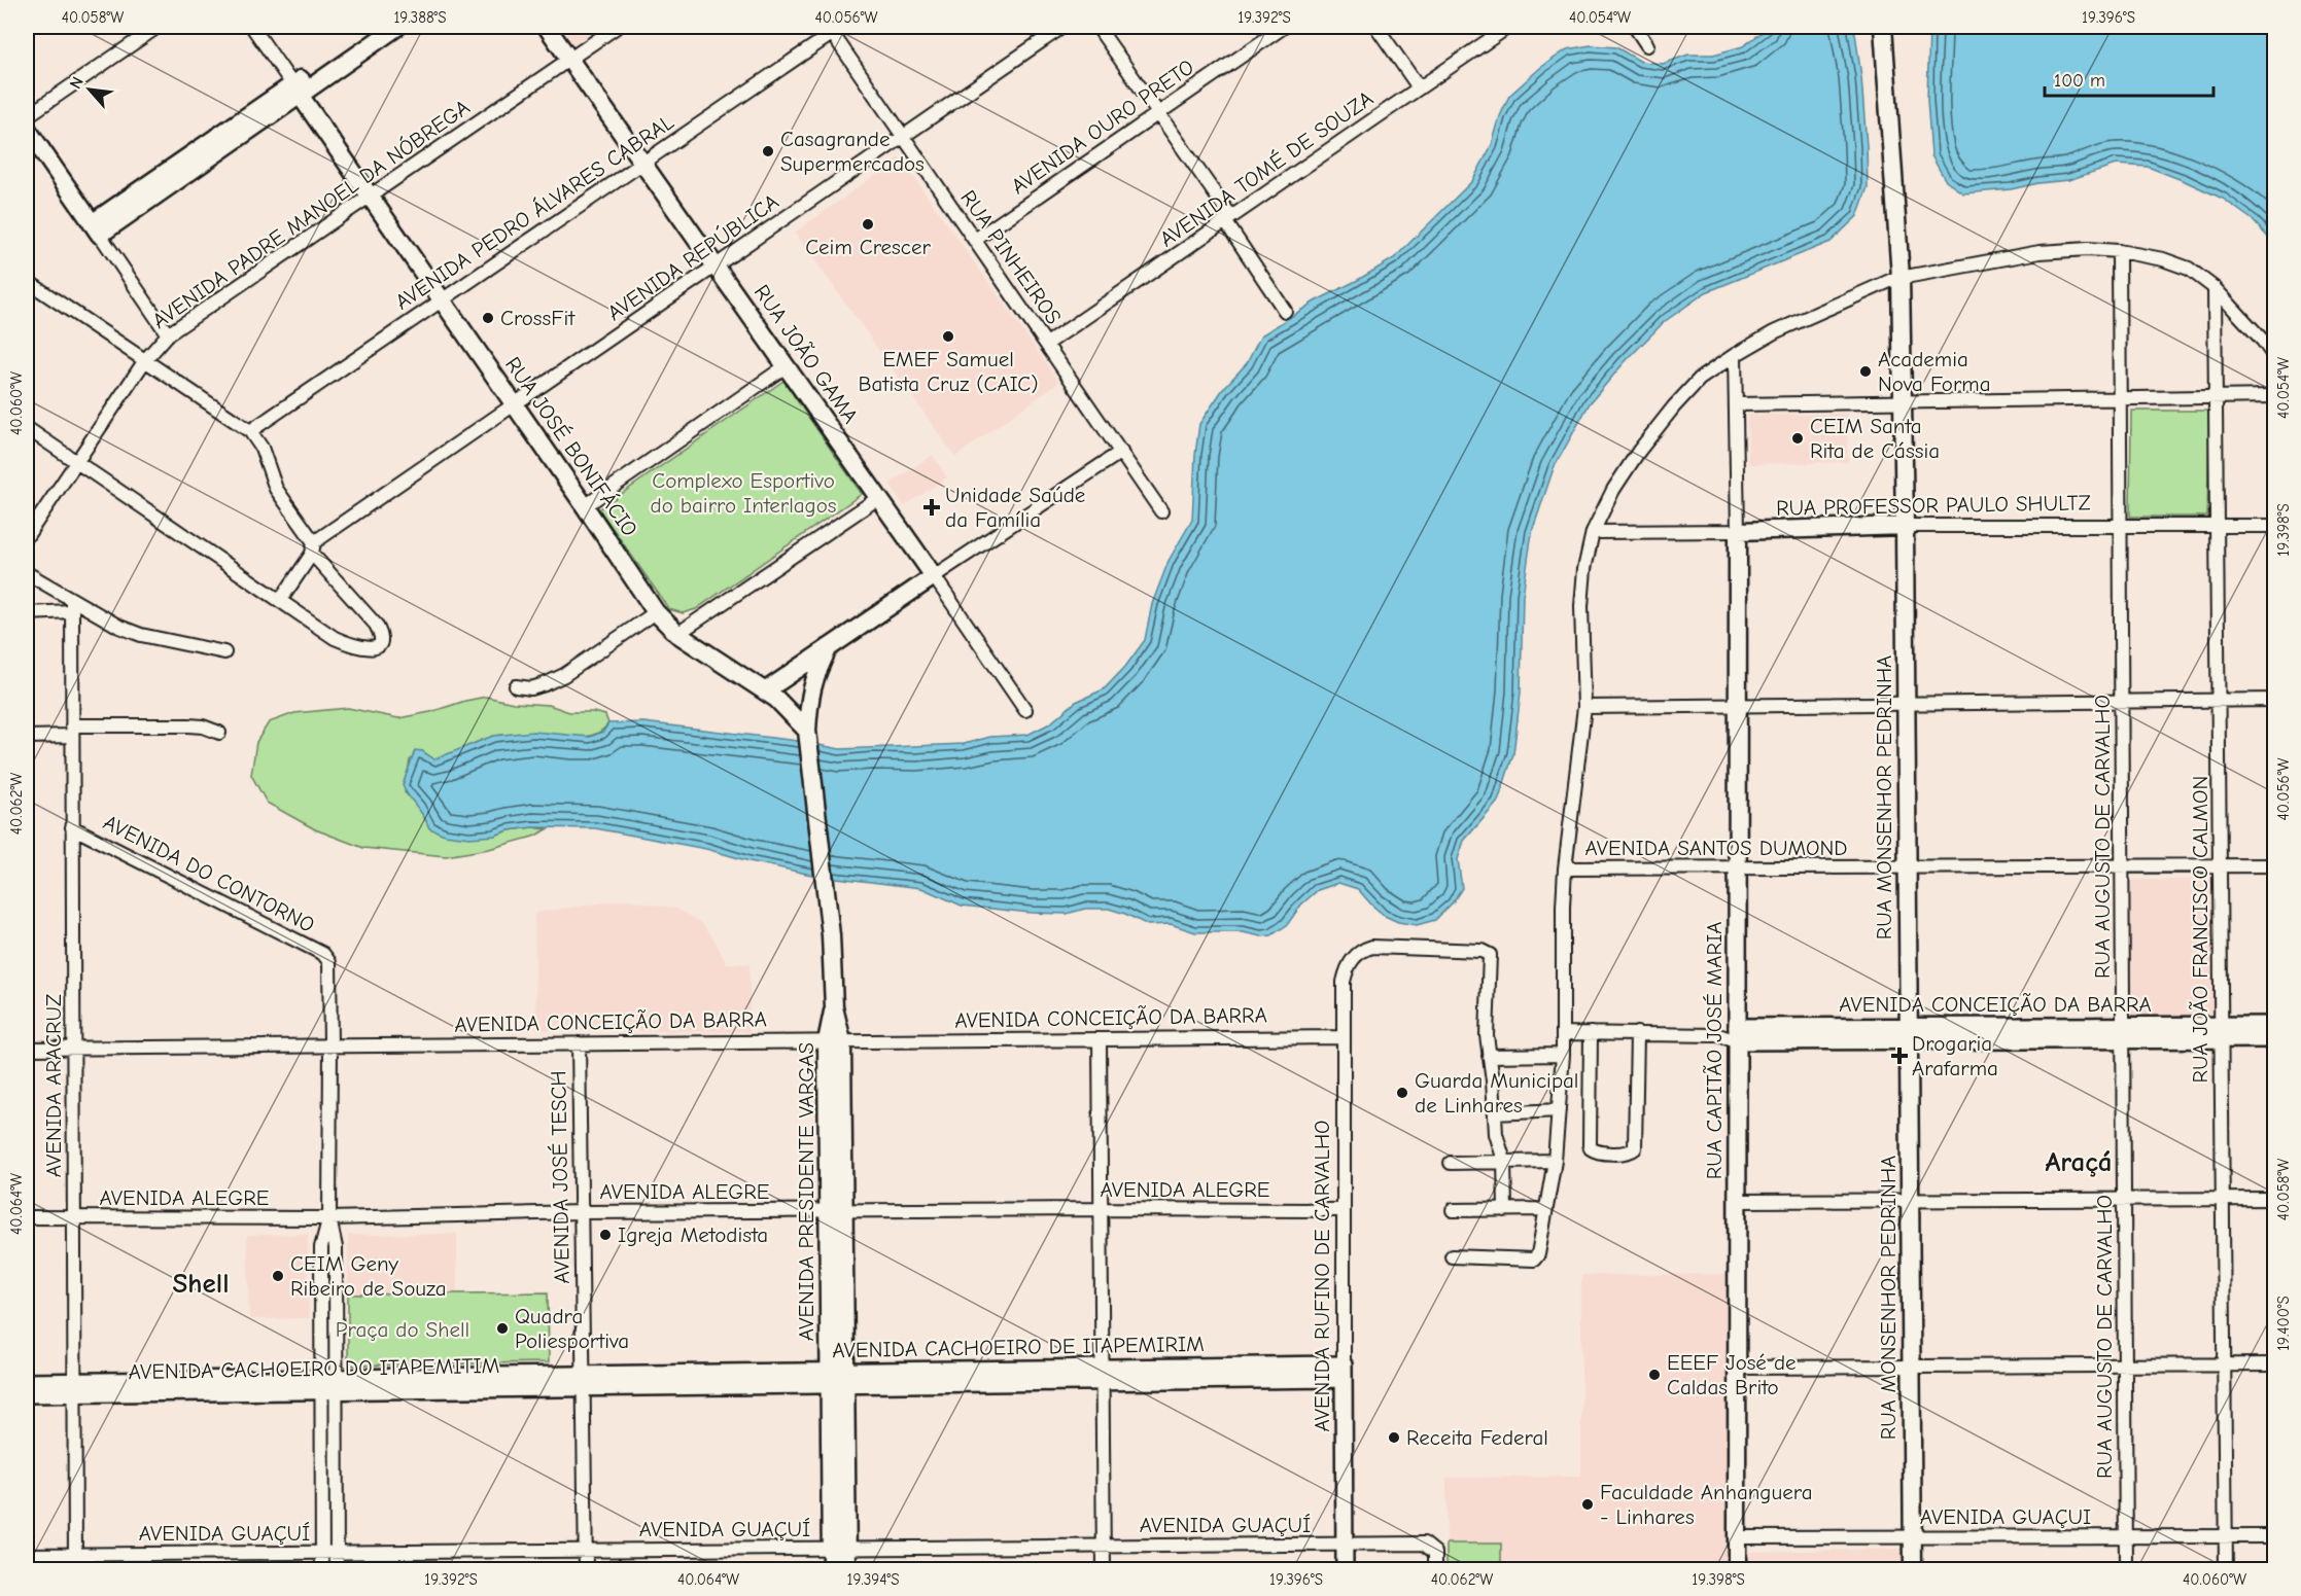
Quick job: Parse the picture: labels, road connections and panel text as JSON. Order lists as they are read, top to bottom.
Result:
{
  "streets": {
    "main road": [
      "RUA JOÃO GAMA",
      "RUA JOSÉ BONIFÁCIO",
      "RUA PROFESSOR PAULO SHULTZ",
      "RUA MONSENHOR PEDRINHA",
      "RUA CAPITÃO JOSÉ MARIA",
      "AVENIDA PRESIDENTE VARGAS"
    ],
    "street": [
      "AVENIDA OURO PRETO",
      "AVENIDA TOMÉ DE SOUZA",
      "AVENIDA PEDRO ÁLVARES CABRAL",
      "AVENIDA PADRE MANOEL DA NÓBREGA",
      "AVENIDA REPÚBLICA",
      "RUA PINHEIROS",
      "RUA AUGUSTO DE CARVALHO",
      "AVENIDA SANTOS DUMOND",
      "AVENIDA DO CONTORNO",
      "RUA JOÃO FRANCISCO CALMON",
      "AVENIDA CONCEIÇÃO DA BARRA",
      "AVENIDA ARACRUZ",
      "AVENIDA JOSÉ TESCH",
      "AVENIDA ALEGRE",
      "AVENIDA RUFINO DE CARVALHO",
      "AVENIDA CACHOEIRO DE ITAPEMIRIM",
      "AVENIDA GUAÇUI",
      "AVENIDA GUAÇUÍ"
    ]
  },
  "crossings": [
    ["AVENIDA OURO PRETO", "RUA PINHEIROS"],
    ["AVENIDA TOMÉ DE SOUZA", "RUA PINHEIROS"],
    ["AVENIDA PEDRO ÁLVARES CABRAL", "RUA PINHEIROS"],
    ["AVENIDA PEDRO ÁLVARES CABRAL", "RUA JOÃO GAMA"],
    ["AVENIDA PEDRO ÁLVARES CABRAL", "RUA JOSÉ BONIFÁCIO"],
    ["AVENIDA PADRE MANOEL DA NÓBREGA", "RUA JOÃO GAMA"],
    ["AVENIDA PADRE MANOEL DA NÓBREGA", "RUA JOSÉ BONIFÁCIO"],
    ["AVENIDA REPÚBLICA", "RUA PINHEIROS"],
    ["AVENIDA REPÚBLICA", "RUA JOÃO GAMA"],
    ["AVENIDA REPÚBLICA", "RUA JOSÉ BONIFÁCIO"],
    ["RUA JOSÉ BONIFÁCIO", "AVENIDA PRESIDENTE VARGAS"],
    ["RUA PROFESSOR PAULO SHULTZ", "RUA MONSENHOR PEDRINHA"],
    ["RUA PROFESSOR PAULO SHULTZ", "RUA AUGUSTO DE CARVALHO"],
    ["RUA PROFESSOR PAULO SHULTZ", "RUA JOÃO FRANCISCO CALMON"],
    ["RUA PROFESSOR PAULO SHULTZ", "RUA CAPITÃO JOSÉ MARIA"],
    ["RUA MONSENHOR PEDRINHA", "AVENIDA SANTOS DUMOND"],
    ["RUA MONSENHOR PEDRINHA", "AVENIDA CONCEIÇÃO DA BARRA"],
    ["RUA MONSENHOR PEDRINHA", "AVENIDA GUAÇUI"],
    ["RUA AUGUSTO DE CARVALHO", "AVENIDA SANTOS DUMOND"],
    ["RUA AUGUSTO DE CARVALHO", "AVENIDA CONCEIÇÃO DA BARRA"],
    ["RUA AUGUSTO DE CARVALHO", "AVENIDA GUAÇUI"],
    ["AVENIDA SANTOS DUMOND", "RUA JOÃO FRANCISCO CALMON"],
    ["AVENIDA SANTOS DUMOND", "RUA CAPITÃO JOSÉ MARIA"],
    ["AVENIDA DO CONTORNO", "AVENIDA CONCEIÇÃO DA BARRA"],
    ["AVENIDA DO CONTORNO", "AVENIDA ARACRUZ"],
    ["RUA JOÃO FRANCISCO CALMON", "AVENIDA CONCEIÇÃO DA BARRA"],
    ["RUA JOÃO FRANCISCO CALMON", "AVENIDA GUAÇUI"],
    ["AVENIDA CONCEIÇÃO DA BARRA", "RUA CAPITÃO JOSÉ MARIA"],
    ["AVENIDA CONCEIÇÃO DA BARRA", "AVENIDA ARACRUZ"],
    ["AVENIDA CONCEIÇÃO DA BARRA", "AVENIDA JOSÉ TESCH"],
    ["AVENIDA CONCEIÇÃO DA BARRA", "AVENIDA PRESIDENTE VARGAS"],
    ["AVENIDA CONCEIÇÃO DA BARRA", "AVENIDA RUFINO DE CARVALHO"],
    ["RUA CAPITÃO JOSÉ MARIA", "AVENIDA GUAÇUI"],
    ["AVENIDA ARACRUZ", "AVENIDA ALEGRE"],
    ["AVENIDA ARACRUZ", "AVENIDA CACHOEIRO DE ITAPEMIRIM"],
    ["AVENIDA ARACRUZ", "AVENIDA GUAÇUÍ"],
    ["AVENIDA JOSÉ TESCH", "AVENIDA ALEGRE"],
    ["AVENIDA JOSÉ TESCH", "AVENIDA CACHOEIRO DE ITAPEMIRIM"],
    ["AVENIDA JOSÉ TESCH", "AVENIDA GUAÇUÍ"],
    ["AVENIDA ALEGRE", "AVENIDA PRESIDENTE VARGAS"],
    ["AVENIDA ALEGRE", "AVENIDA RUFINO DE CARVALHO"],
    ["AVENIDA PRESIDENTE VARGAS", "AVENIDA CACHOEIRO DE ITAPEMIRIM"],
    ["AVENIDA PRESIDENTE VARGAS", "AVENIDA GUAÇUÍ"],
    ["AVENIDA RUFINO DE CARVALHO", "AVENIDA GUAÇUÍ"]
  ],
  "districts": ["Araçá", "Shell"],
  "parks": ["Complexo Esportivo do bairro Interlagos", "Praça do Shell"],
  "places": {
    "other": [
      "Casagrande Supermercados",
      "Ceim Crescer",
      "CrossFit",
      "EMEF Samuel Batista Cruz (CAIC)",
      "Academia Nova Forma",
      "CEIM Santa Rita de Cássia",
      "Guarda Municipal de Linhares",
      "Igreja Metodista",
      "CEIM Geny Ribeiro de Souza",
      "Quadra Poliesportiva",
      "EEEF José de Caldas Brito",
      "Receita Federal",
      "Faculdade Anhanguera - Linhares"
    ],
    "health": ["Unidade Saúde da Família", "Drogaria Arafarma"]
  },
  "scale_bar": "100 m",
  "north": "top left",
  "coordinates": [
    "40.058°W",
    "19.388°S",
    "40.056°W",
    "19.392°S",
    "40.054°W",
    "19.396°S",
    "40.060°W",
    "19.398°S",
    "40.062°W",
    "40.064°W",
    "19.400°S",
    "19.394°S"
  ]
}
